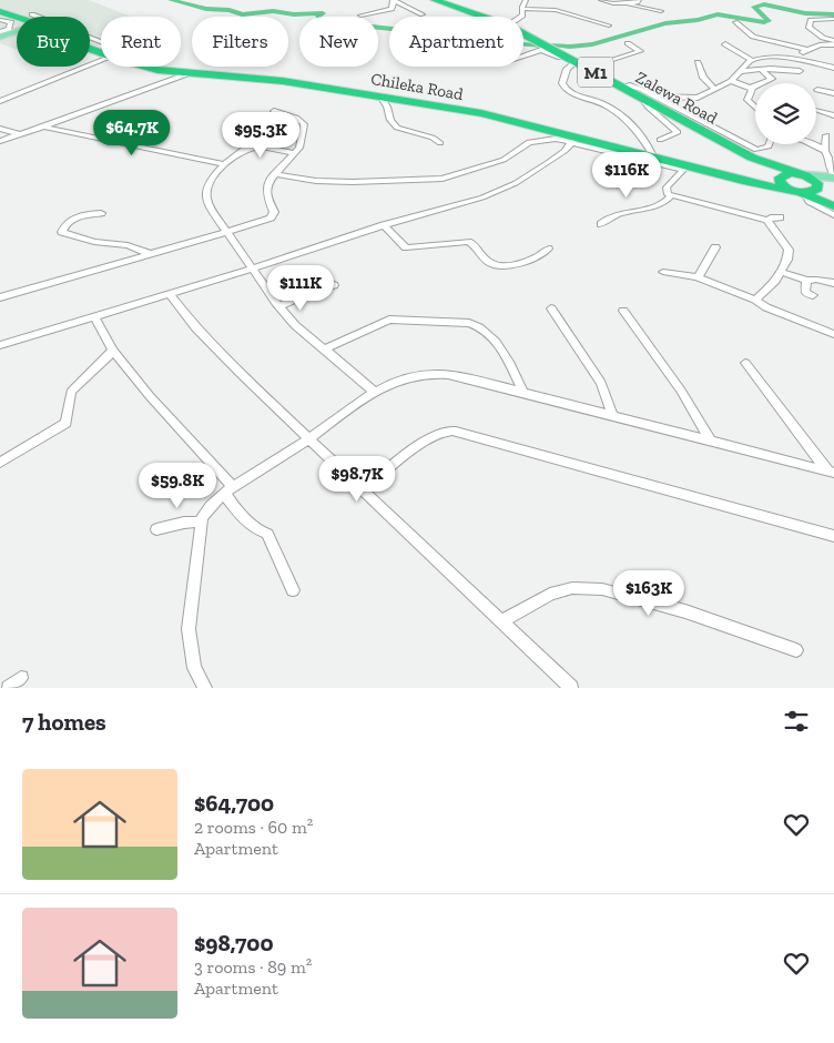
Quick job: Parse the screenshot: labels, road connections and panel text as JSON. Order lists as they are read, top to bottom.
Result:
{
  "streets": {
    "highway": ["M1", "Chileka Road", "Zalewa Road"]
  },
  "crossings": [
    ["M1", "Chileka Road"],
    ["M1", "Zalewa Road"]
  ],
  "page": {
    "chip": [
      "Buy",
      "Rent",
      "Filters",
      "New",
      "Apartment"
    ],
    "price": [
      "$64.7K",
      "$95.3K",
      "$116K",
      "$111K",
      "$98.7K",
      "$59.8K",
      "$163K"
    ],
    "heading": "7 homes",
    "list": [
      {
        "name": "$64,700",
        "note": "2 rooms · 60 m² · Apartment"
      },
      {
        "name": "$98,700",
        "note": "3 rooms · 89 m² · Apartment"
      }
    ]
  }
}
